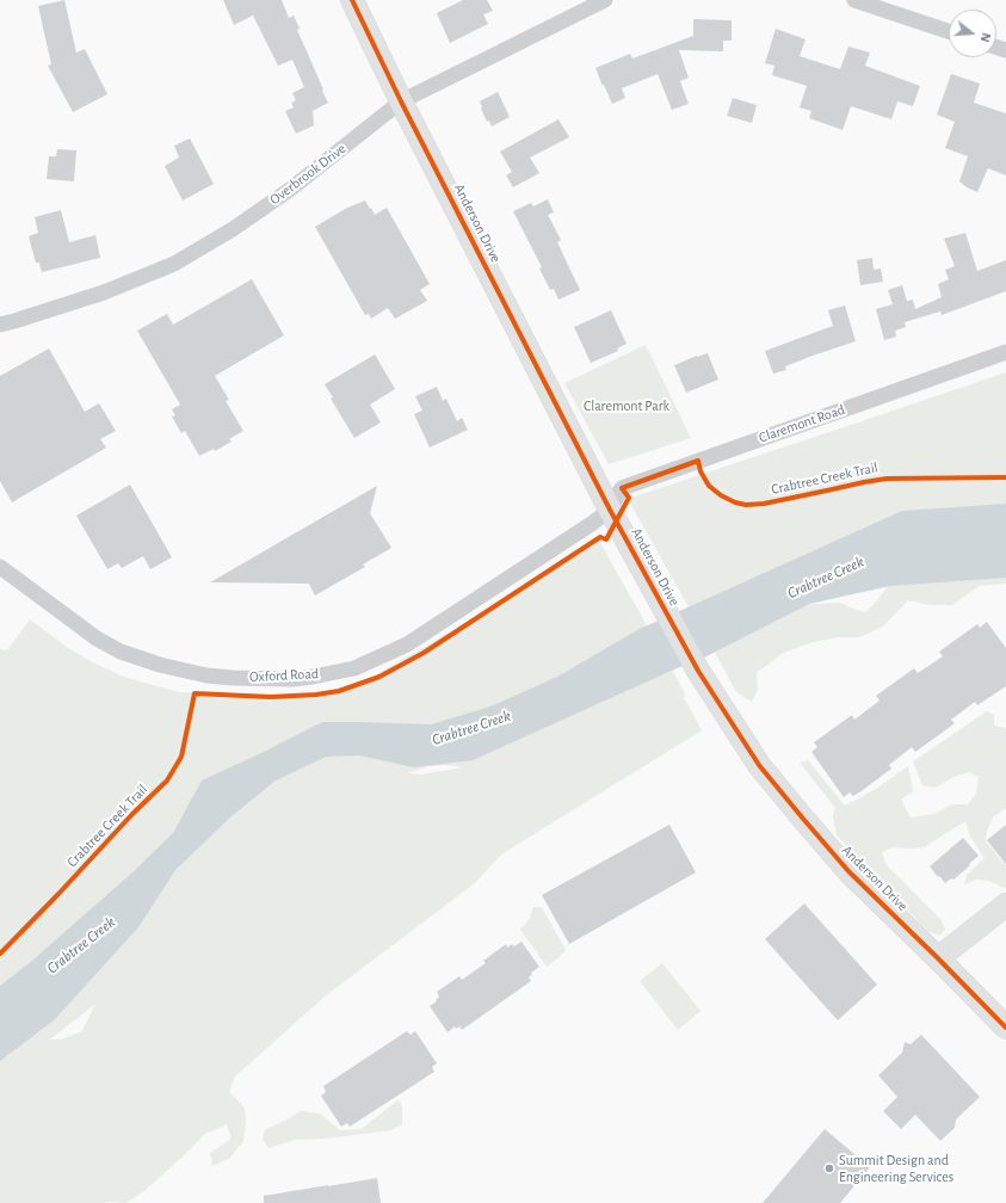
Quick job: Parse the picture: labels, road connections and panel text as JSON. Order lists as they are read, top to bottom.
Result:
{
  "streets": {
    "street": [
      "Overbrook Drive",
      "Anderson Drive",
      "Claremont Road",
      "Oxford Road"
    ],
    "cycle path": ["Crabtree Creek Trail"]
  },
  "crossings": [
    ["Overbrook Drive", "Anderson Drive"],
    ["Anderson Drive", "Claremont Road"],
    ["Anderson Drive", "Oxford Road"],
    ["Claremont Road", "Oxford Road"]
  ],
  "water": ["Crabtree Creek"],
  "parks": ["Claremont Park"],
  "places": ["Summit Design and Engineering Services"],
  "north": "right"
}
